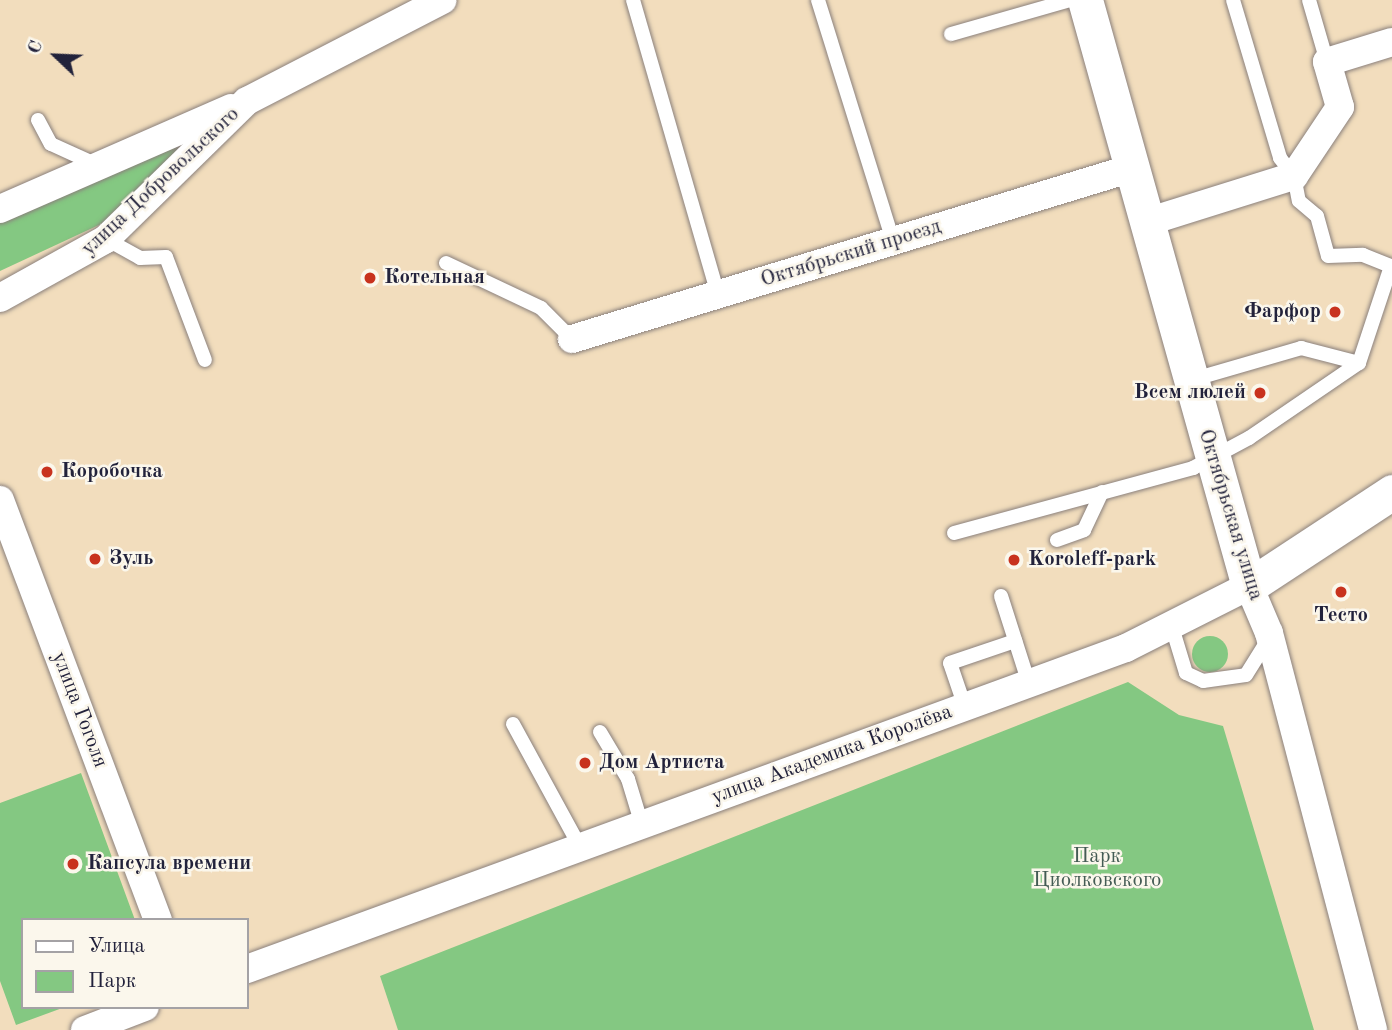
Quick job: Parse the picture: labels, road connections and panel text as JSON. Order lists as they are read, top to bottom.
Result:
{
  "streets": {
    "street": [
      "улица Добровольского",
      "Октябрьский проезд",
      "Октябрьская улица",
      "улица Гоголя",
      "улица Академика Королёва"
    ]
  },
  "crossings": [
    ["Октябрьский проезд", "Октябрьская улица"],
    ["Октябрьская улица", "улица Академика Королёва"]
  ],
  "parks": ["Парк Циолковского"],
  "places": [
    "Котельная",
    "Фарфор",
    "Всем люлей",
    "Коробочка",
    "Зуль",
    "Koroleff-park",
    "Тесто",
    "Дом Артиста",
    "Капсула времени"
  ],
  "legend": ["Улица", "Парк"],
  "north": "top left"
}
